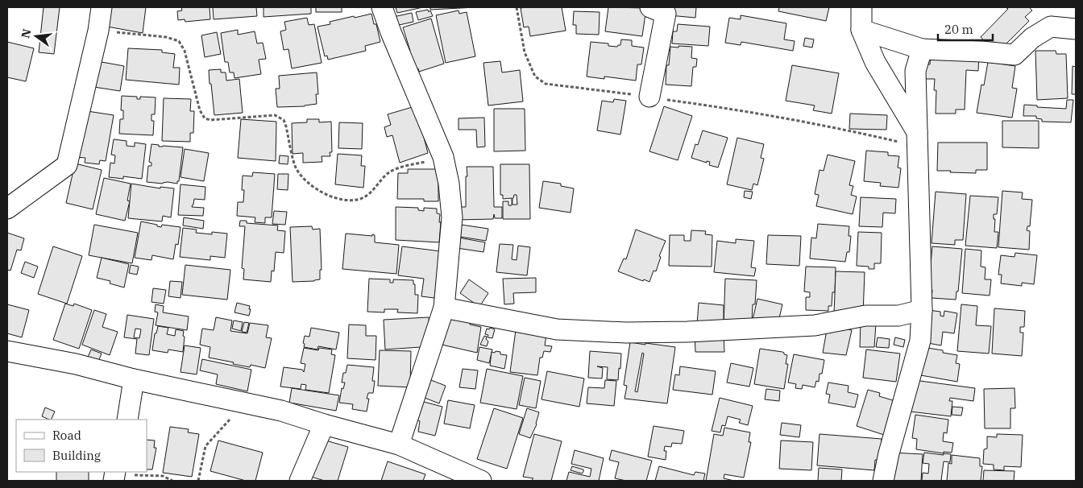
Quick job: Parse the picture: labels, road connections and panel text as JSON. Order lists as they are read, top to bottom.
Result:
{
  "legend": ["Road", "Building"],
  "scale_bar": "20 m",
  "north": "left"
}
